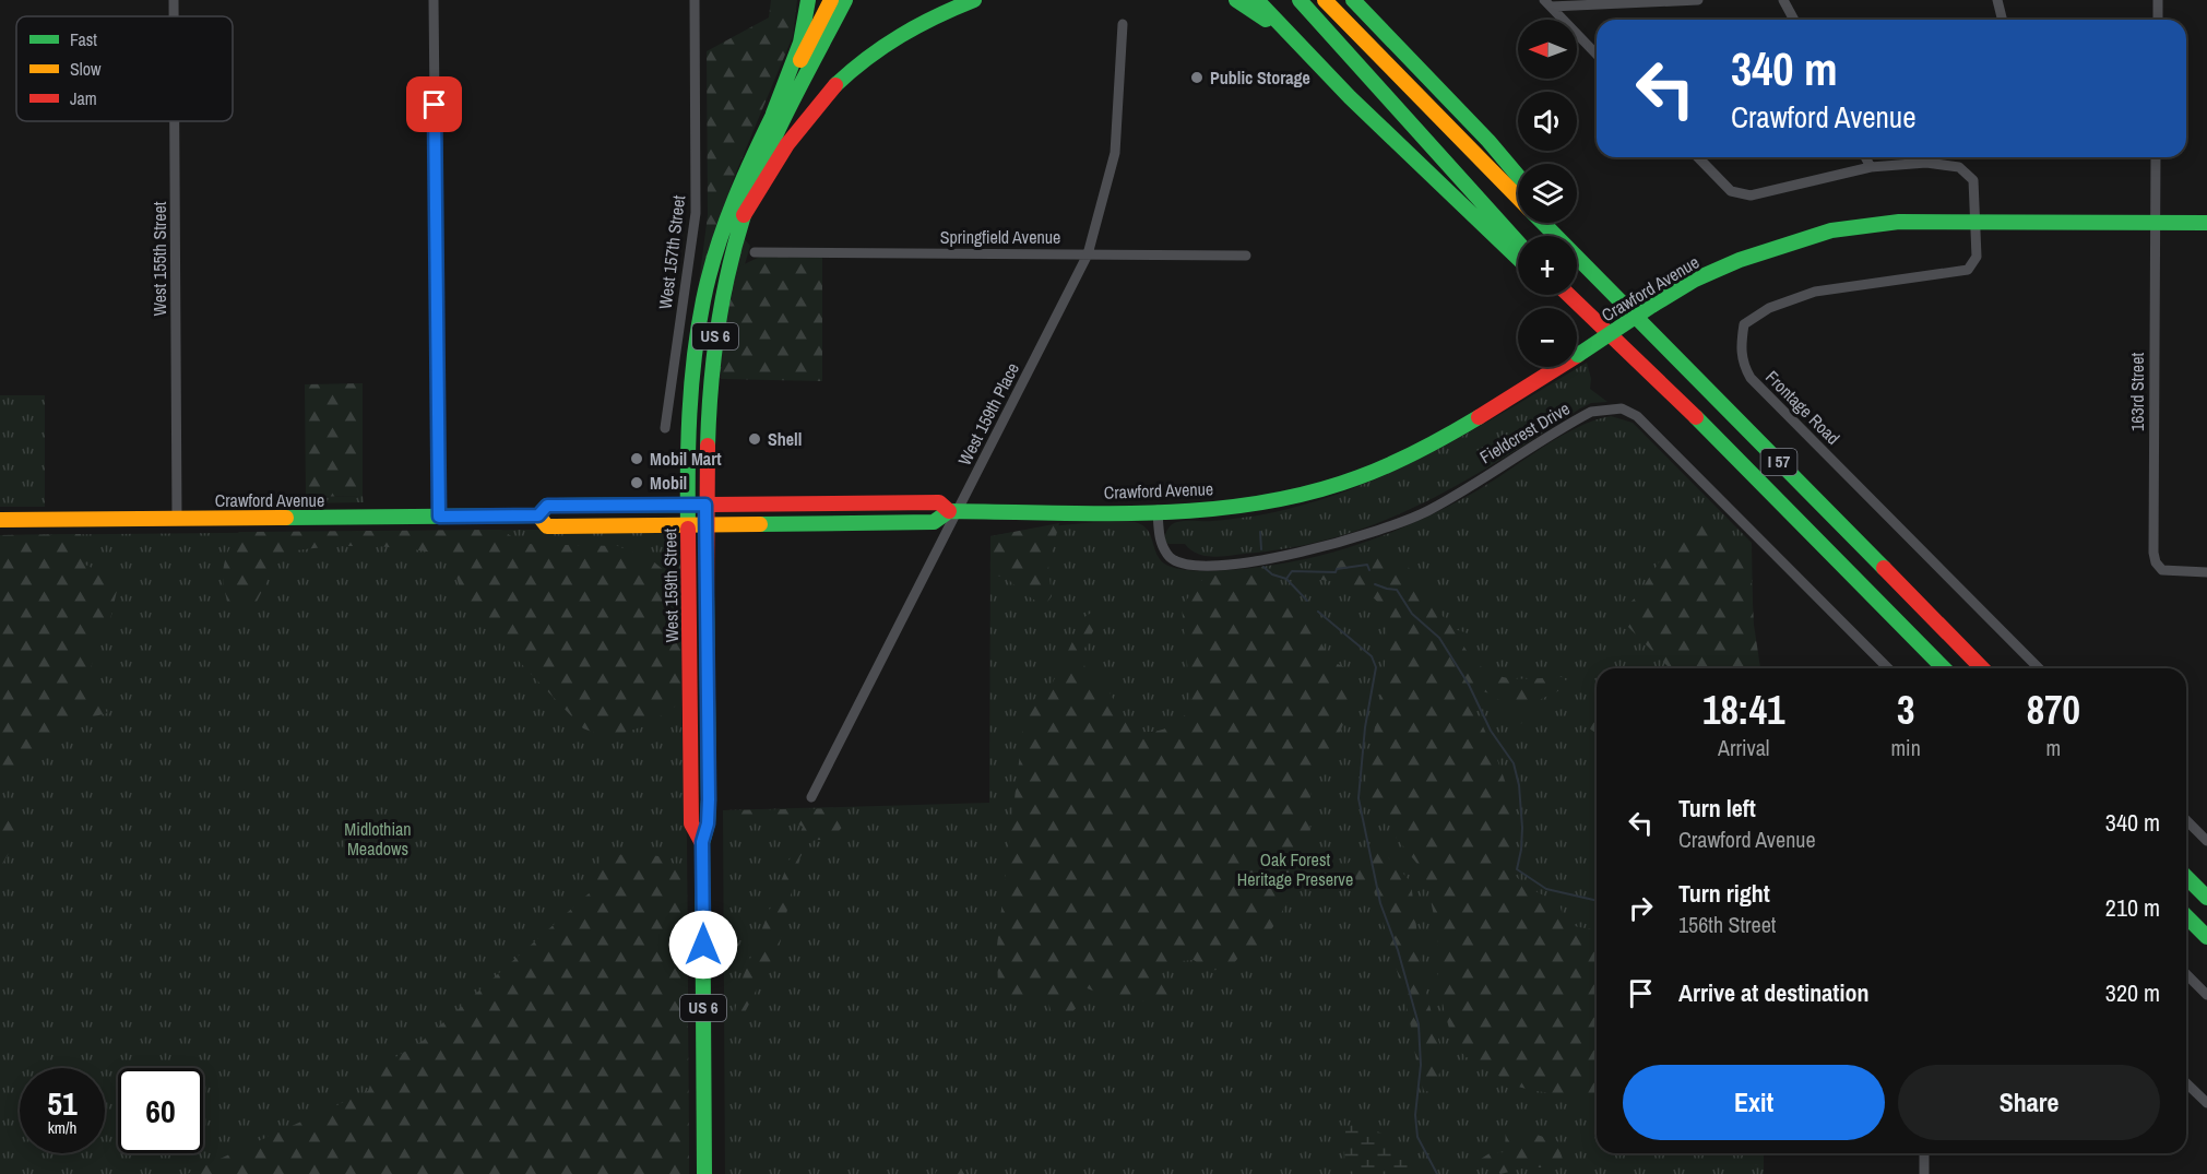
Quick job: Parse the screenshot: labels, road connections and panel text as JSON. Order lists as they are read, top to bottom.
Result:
{
  "streets": {
    "main road": [
      "Crawford Avenue",
      "US 6",
      "I 57",
      "West 159th Street"
    ],
    "street": [
      "Springfield Avenue",
      "West 157th Street",
      "West 155th Street",
      "163rd Street",
      "Frontage Road",
      "West 159th Place",
      "Fieldcrest Drive"
    ]
  },
  "crossings": [
    ["Springfield Avenue", "West 159th Place"],
    ["West 155th Street", "Crawford Avenue"],
    ["Crawford Avenue", "163rd Street"],
    ["Crawford Avenue", "Frontage Road"],
    ["Crawford Avenue", "West 159th Place"],
    ["Crawford Avenue", "Fieldcrest Drive"],
    ["Crawford Avenue", "West 159th Street"]
  ],
  "parks": ["Midlothian Meadows", "Oak Forest Heritage Preserve"],
  "places": [
    "Public Storage",
    "Shell",
    "Mobil Mart",
    "Mobil"
  ],
  "legend": ["Fast", "Slow", "Jam"],
  "north": "left",
  "page": {
    "map_buttons": ["+", "−"],
    "turn": ["340 m", "Crawford Avenue"],
    "eta": [
      "18:41",
      "Arrival",
      "3",
      "min",
      "870",
      "m"
    ],
    "list": [
      {
        "name": "Turn left",
        "note": "Crawford Avenue",
        "value": "340 m"
      },
      {
        "name": "Turn right",
        "note": "156th Street",
        "value": "210 m"
      },
      {
        "name": "Arrive at destination",
        "value": "320 m"
      }
    ],
    "buttons": ["Exit", "Share"],
    "speed": "51 km/h",
    "limit": "60"
  }
}
